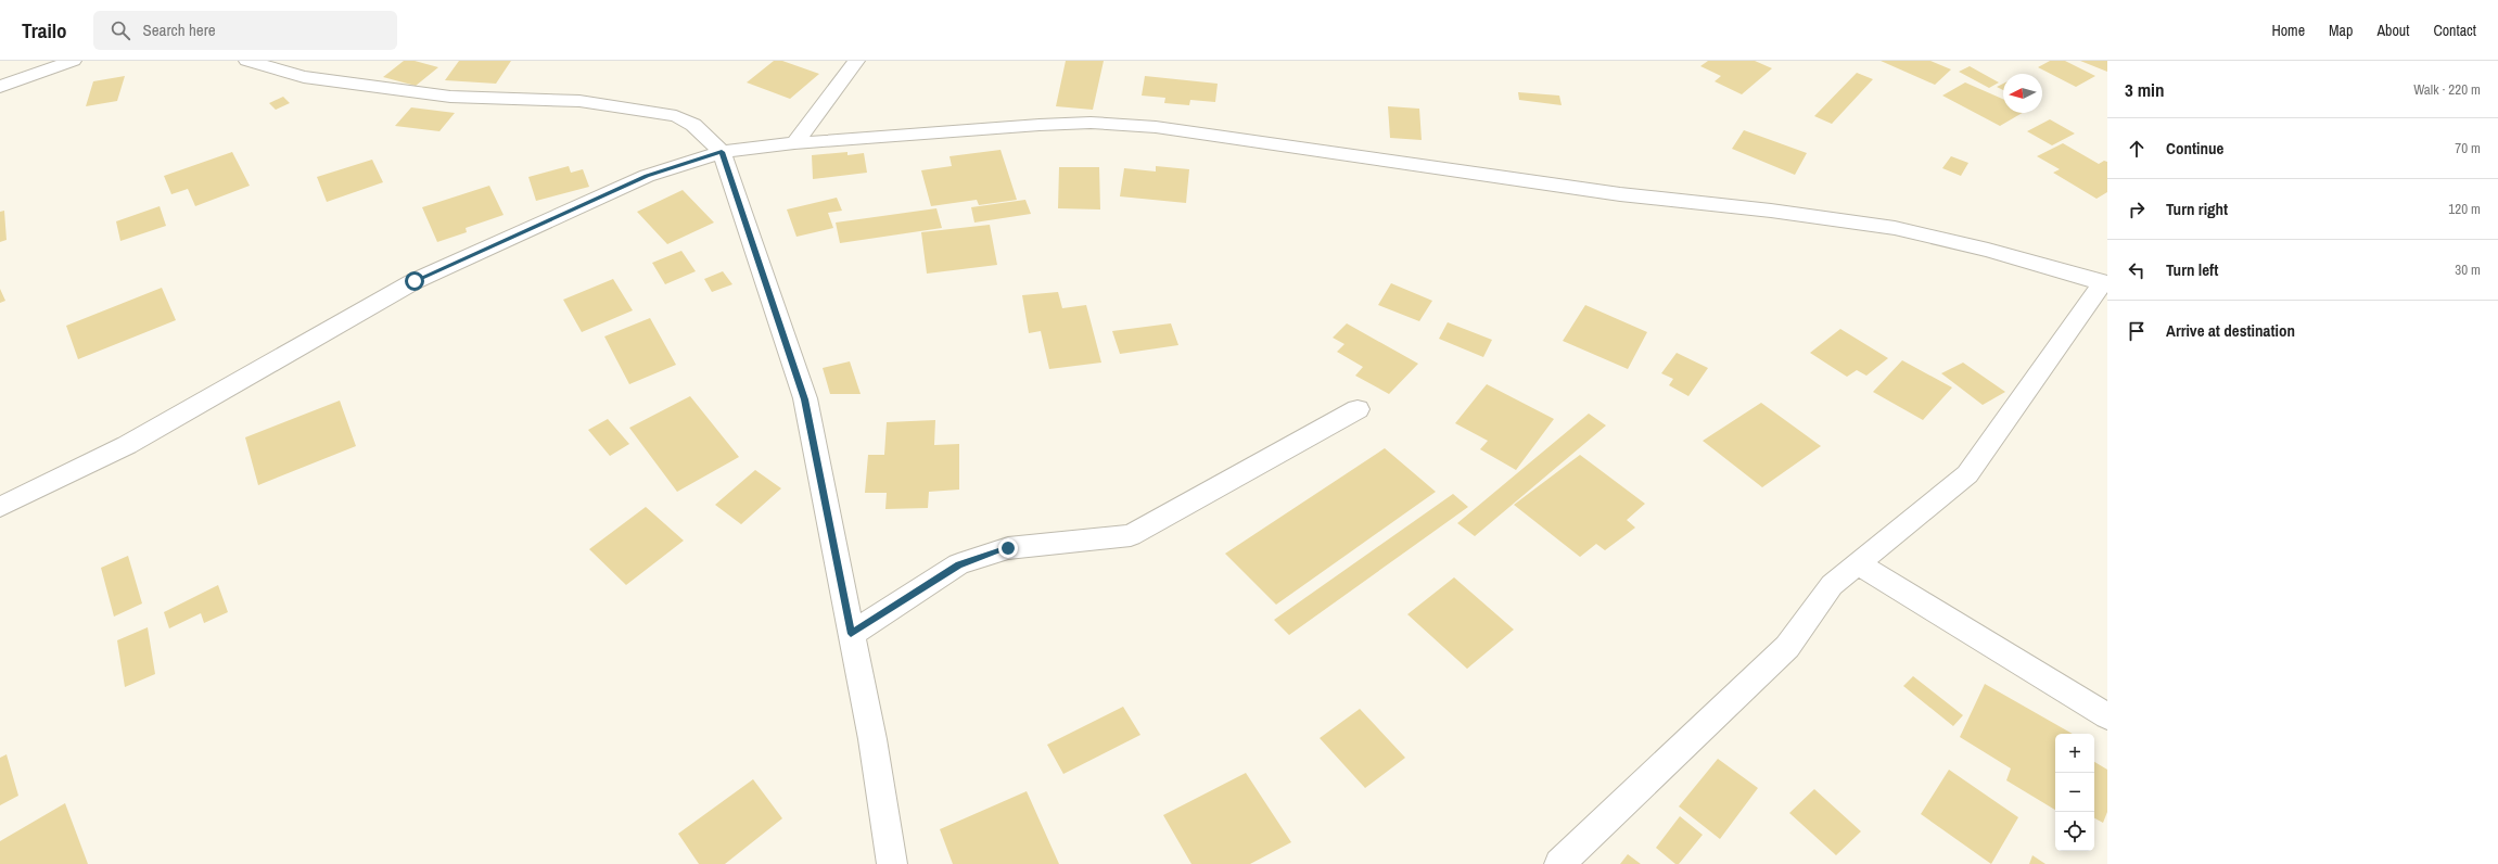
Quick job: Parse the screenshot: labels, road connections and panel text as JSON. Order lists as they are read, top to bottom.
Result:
{
  "north": "left",
  "page": {
    "header": "Trailo",
    "search": "Search here",
    "nav": [
      "Home",
      "Map",
      "About",
      "Contact"
    ],
    "heading": ["3 min", "Walk · 220 m"],
    "list": [
      ["Continue", "70 m"],
      ["Turn right", "120 m"],
      ["Turn left", "30 m"],
      "Arrive at destination"
    ],
    "map_buttons": ["+", "−"]
  }
}
